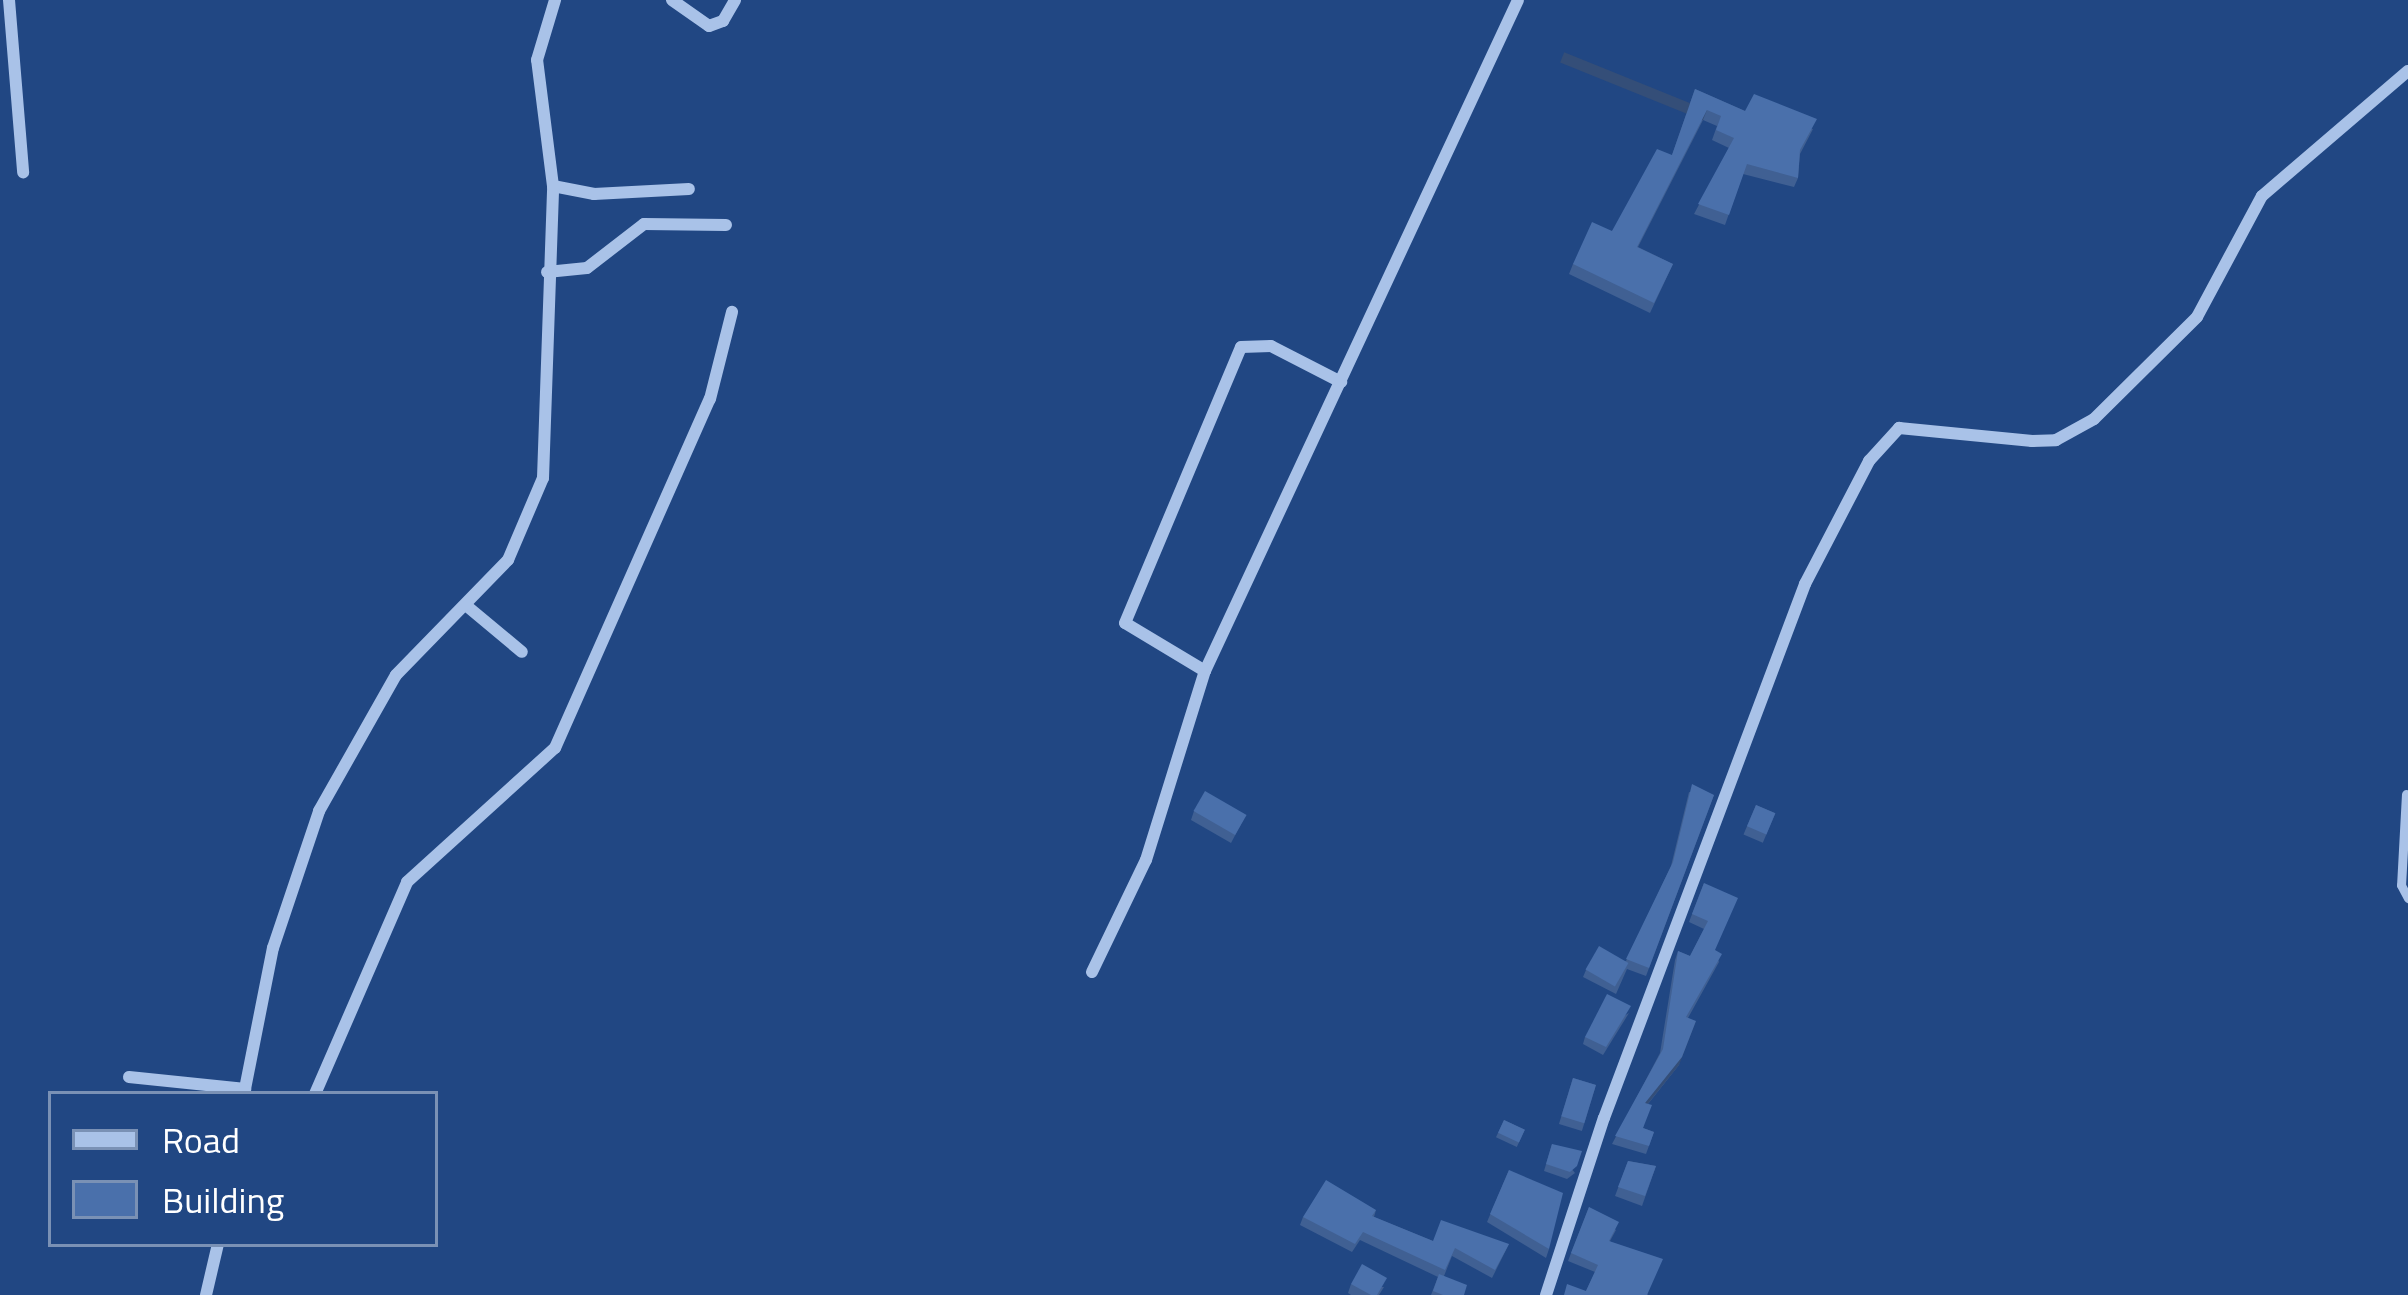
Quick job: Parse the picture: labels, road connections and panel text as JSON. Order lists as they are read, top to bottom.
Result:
{
  "legend": ["Road", "Building"]
}
